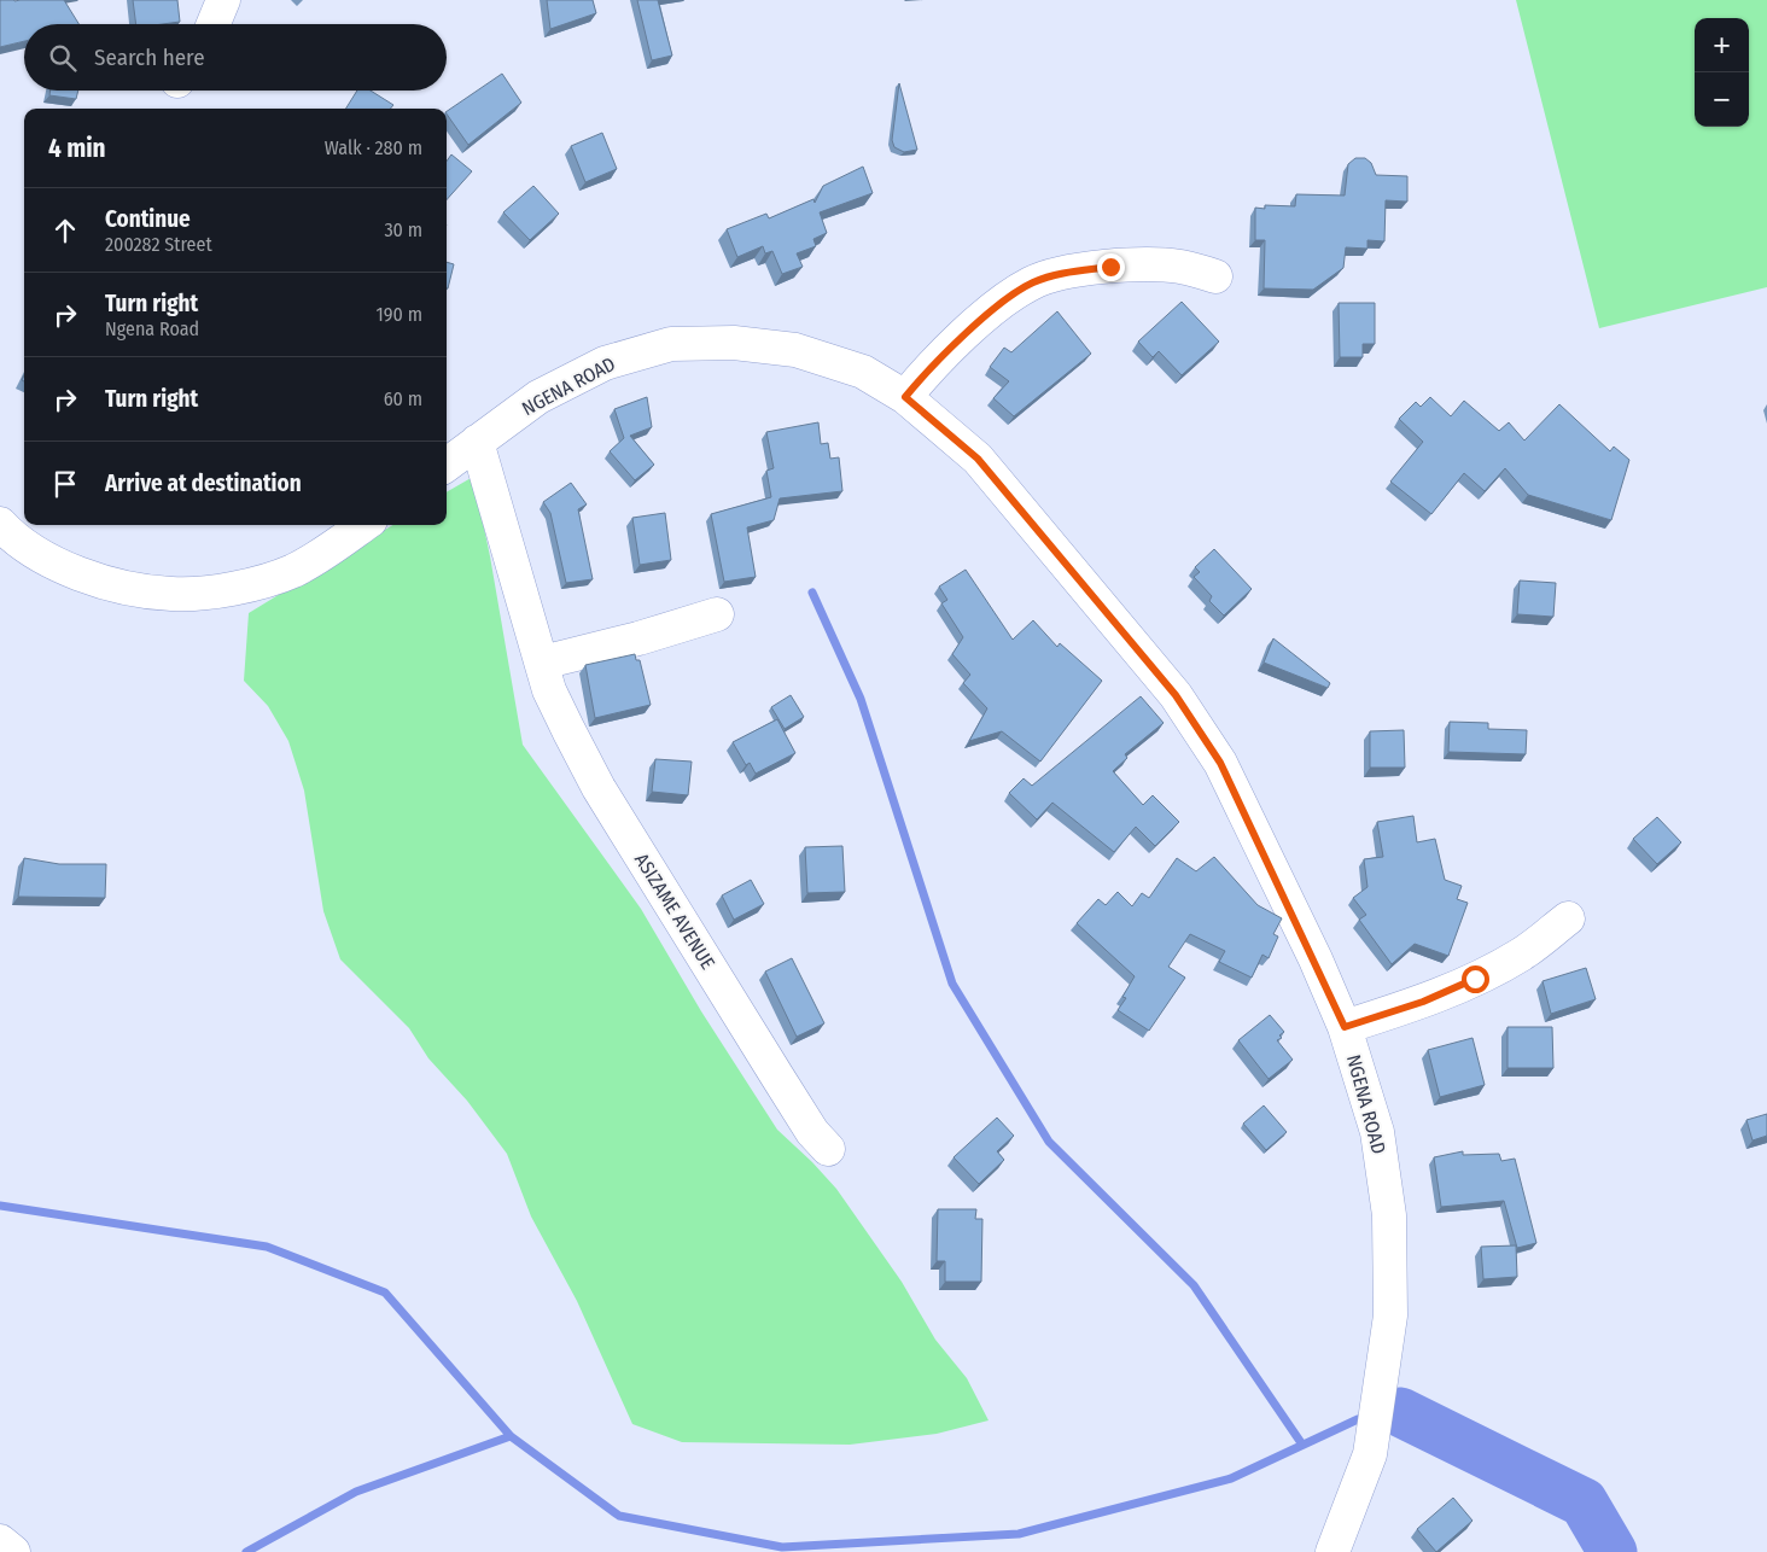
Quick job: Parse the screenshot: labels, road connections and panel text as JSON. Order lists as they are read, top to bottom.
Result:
{
  "streets": {
    "street": ["NGENA ROAD", "ASIZAME AVENUE"]
  },
  "crossings": [
    ["NGENA ROAD", "ASIZAME AVENUE"]
  ],
  "page": {
    "map_buttons": ["+", "−"],
    "search": "Search here",
    "heading": ["4 min", "Walk · 280 m"],
    "list": [
      ["Continue", "200282 Street", "30 m"],
      ["Turn right", "Ngena Road", "190 m"],
      ["Turn right", "60 m"],
      "Arrive at destination"
    ]
  }
}
